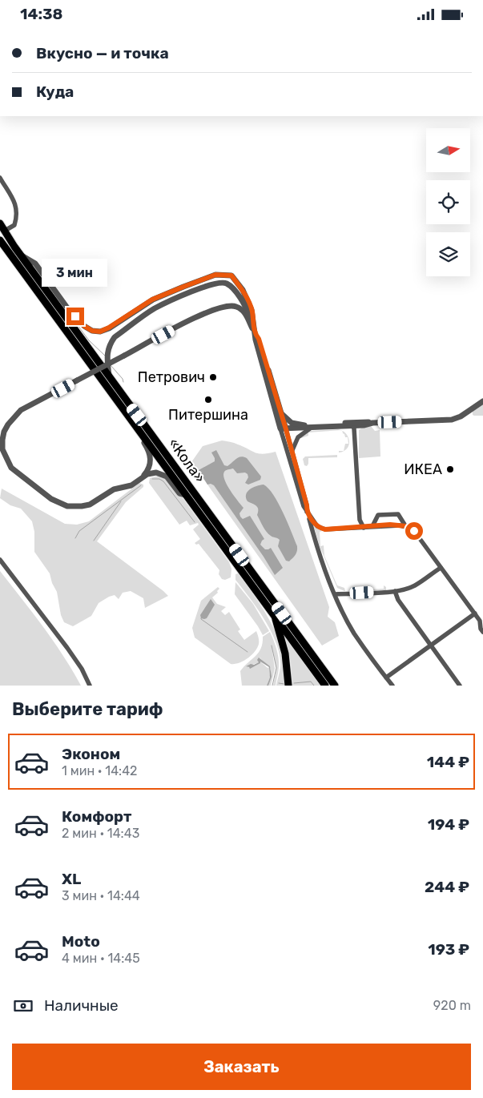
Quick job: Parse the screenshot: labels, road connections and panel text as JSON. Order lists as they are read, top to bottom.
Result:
{
  "streets": {
    "main road": ["«Кола»"]
  },
  "places": ["Петрович", "Питершина", "ИКЕА"],
  "north": "right",
  "page": {
    "status": "14:38",
    "banner": ["Вкусно — и точка", "Куда"],
    "bubble": "3 мин",
    "heading": "Выберите тариф",
    "list": [
      {
        "name": "Эконом",
        "note": "1 мин · 14:42",
        "value": "144 ₽"
      },
      {
        "name": "Комфорт",
        "note": "2 мин · 14:43",
        "value": "194 ₽"
      },
      {
        "name": "XL",
        "note": "3 мин · 14:44",
        "value": "244 ₽"
      },
      {
        "name": "Moto",
        "note": "4 мин · 14:45",
        "value": "193 ₽"
      }
    ],
    "pay": ["Наличные", "920 m"],
    "buttons": "Заказать"
  }
}
